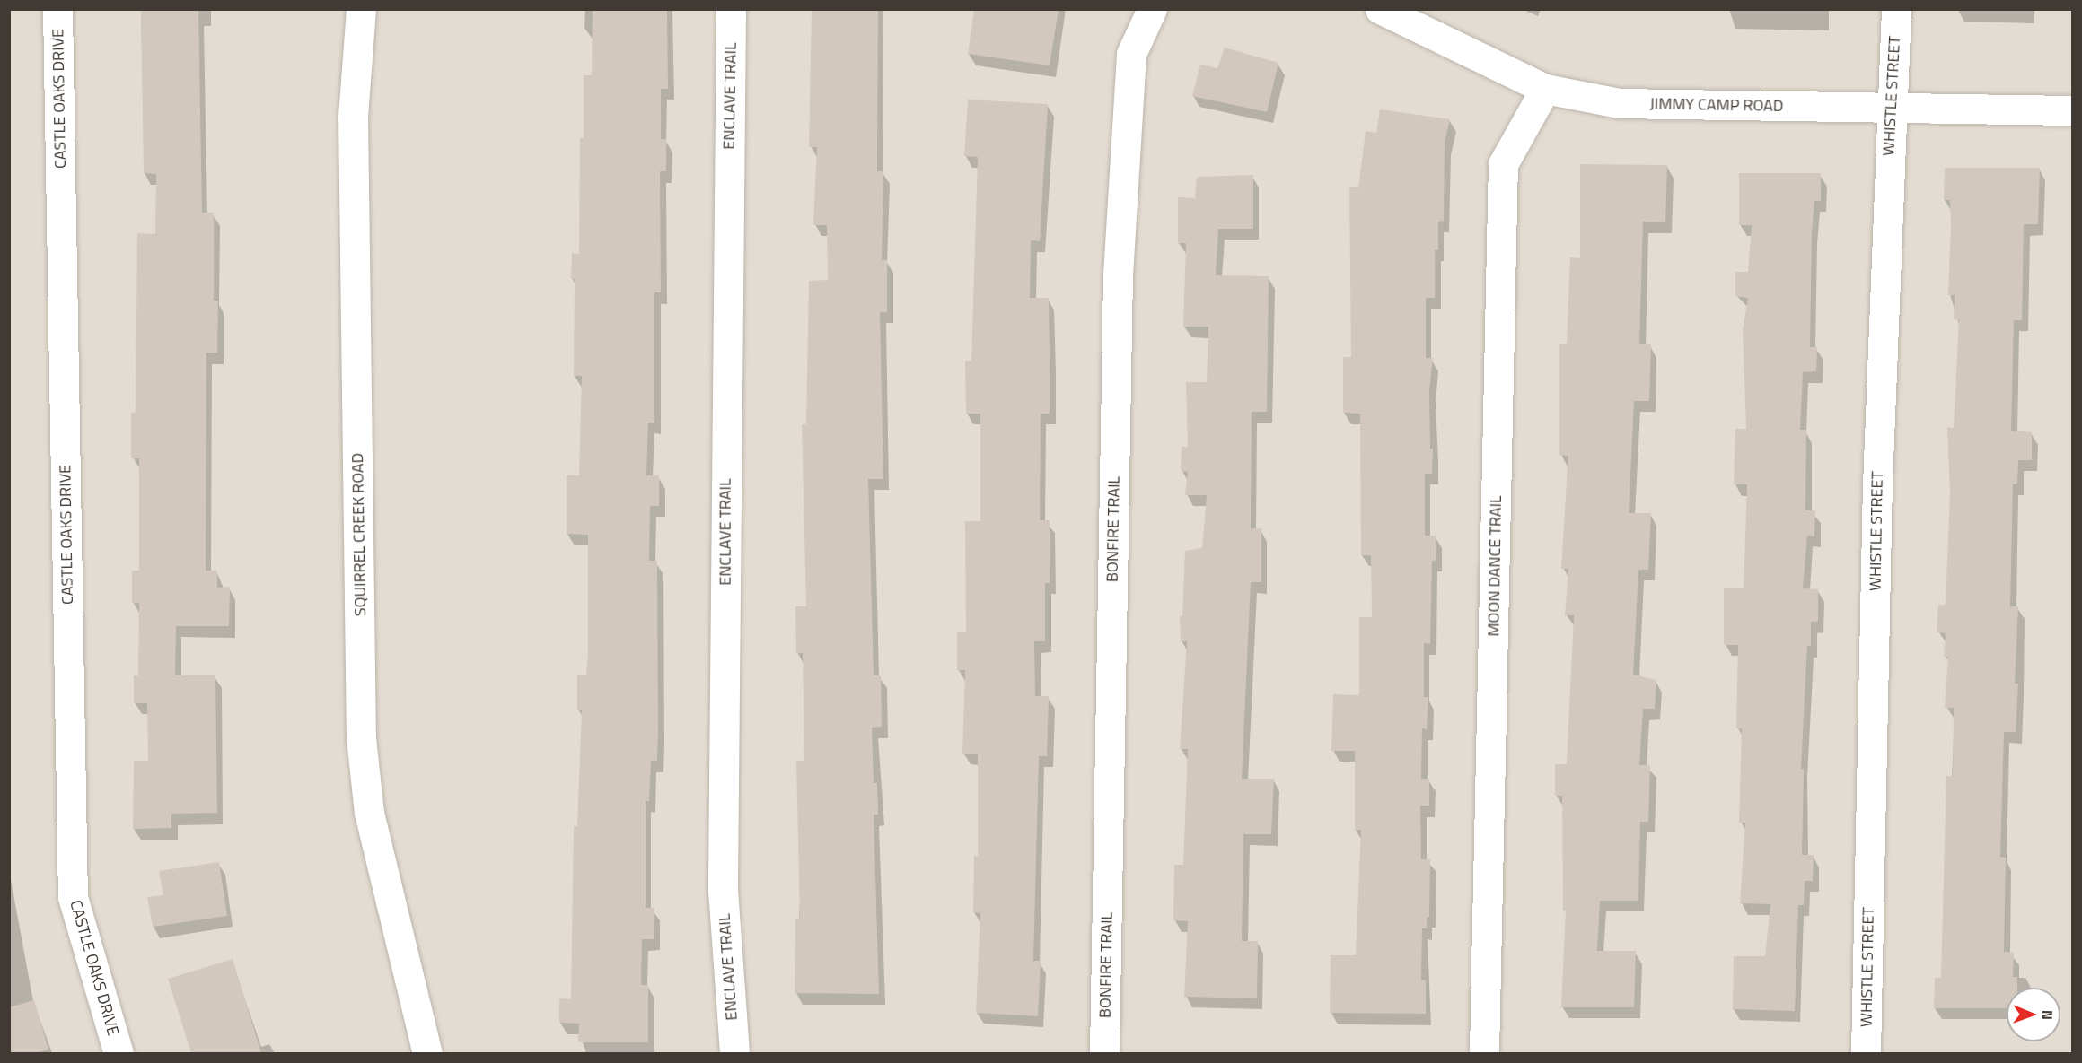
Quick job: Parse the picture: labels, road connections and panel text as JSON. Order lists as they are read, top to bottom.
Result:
{
  "streets": {
    "street": [
      "ENCLAVE TRAIL",
      "WHISTLE STREET",
      "CASTLE OAKS DRIVE",
      "JIMMY CAMP ROAD",
      "BONFIRE TRAIL",
      "SQUIRREL CREEK ROAD",
      "MOON DANCE TRAIL"
    ]
  },
  "crossings": [
    ["WHISTLE STREET", "JIMMY CAMP ROAD"],
    ["JIMMY CAMP ROAD", "MOON DANCE TRAIL"]
  ],
  "north": "right"
}
